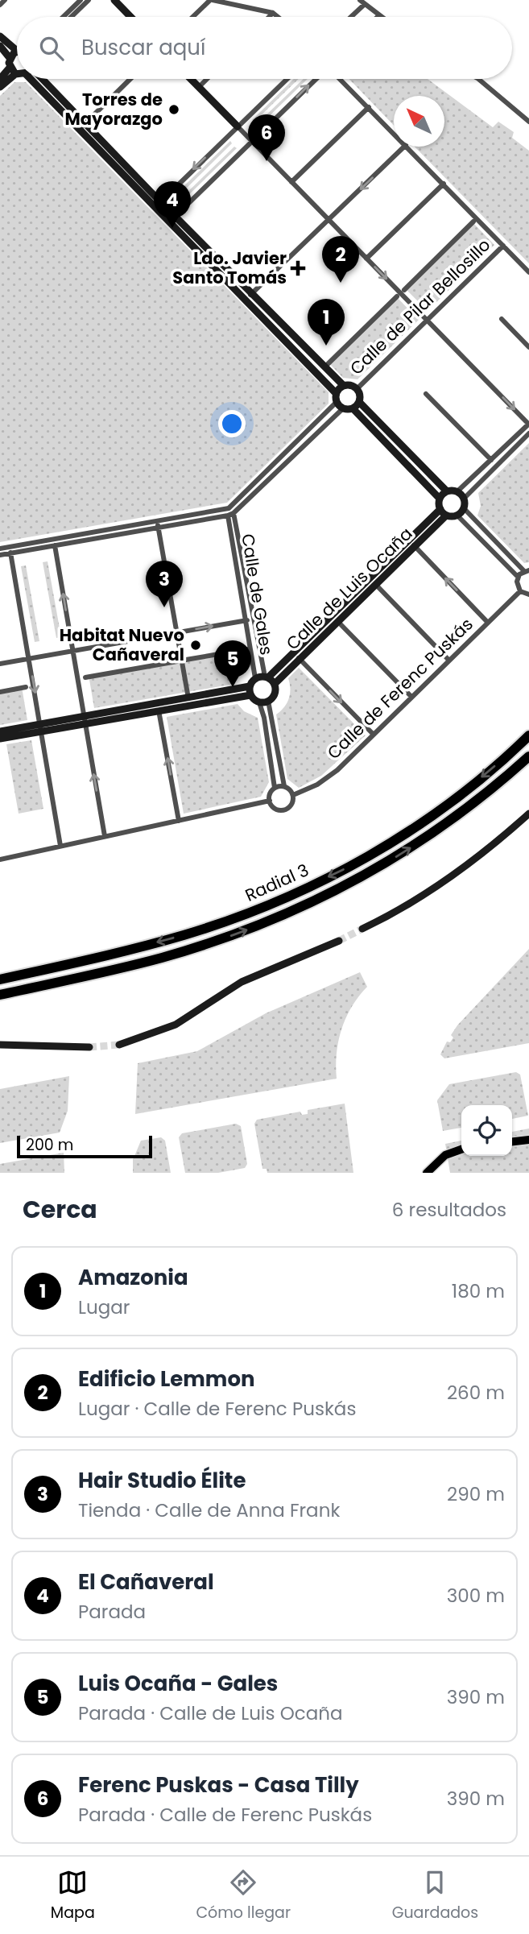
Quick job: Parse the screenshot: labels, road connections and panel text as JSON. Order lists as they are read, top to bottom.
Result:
{
  "streets": {
    "highway": ["Radial 3"],
    "main road": ["Calle de Luis Ocaña"],
    "street": ["Calle de Pilar Bellosillo", "Calle de Gales", "Calle de Ferenc Puskás"]
  },
  "crossings": [
    ["Calle de Luis Ocaña", "Calle de Gales"]
  ],
  "places": {
    "other": ["Torres de Mayorazgo", "Habitat Nuevo Cañaveral"],
    "health": ["Ldo. Javier Santo Tomás"]
  },
  "scale_bar": "200 m",
  "north": "top left",
  "page": {
    "search": "Buscar aquí",
    "pins": [
      "6",
      "4",
      "2",
      "1",
      "3",
      "5"
    ],
    "scale": "200 m",
    "heading": ["Cerca", "6 resultados"],
    "list": [
      {
        "mark": "1",
        "name": "Amazonia",
        "note": "Lugar",
        "value": "180 m"
      },
      {
        "mark": "2",
        "name": "Edificio Lemmon",
        "note": "Lugar · Calle de Ferenc Puskás",
        "value": "260 m"
      },
      {
        "mark": "3",
        "name": "Hair Studio Élite",
        "note": "Tienda · Calle de Anna Frank",
        "value": "290 m"
      },
      {
        "mark": "4",
        "name": "El Cañaveral",
        "note": "Parada",
        "value": "300 m"
      },
      {
        "mark": "5",
        "name": "Luis Ocaña - Gales",
        "note": "Parada · Calle de Luis Ocaña",
        "value": "390 m"
      },
      {
        "mark": "6",
        "name": "Ferenc Puskas - Casa Tilly",
        "note": "Parada · Calle de Ferenc Puskás",
        "value": "390 m"
      }
    ],
    "nav": ["Mapa", "Cómo llegar", "Guardados"]
  }
}
